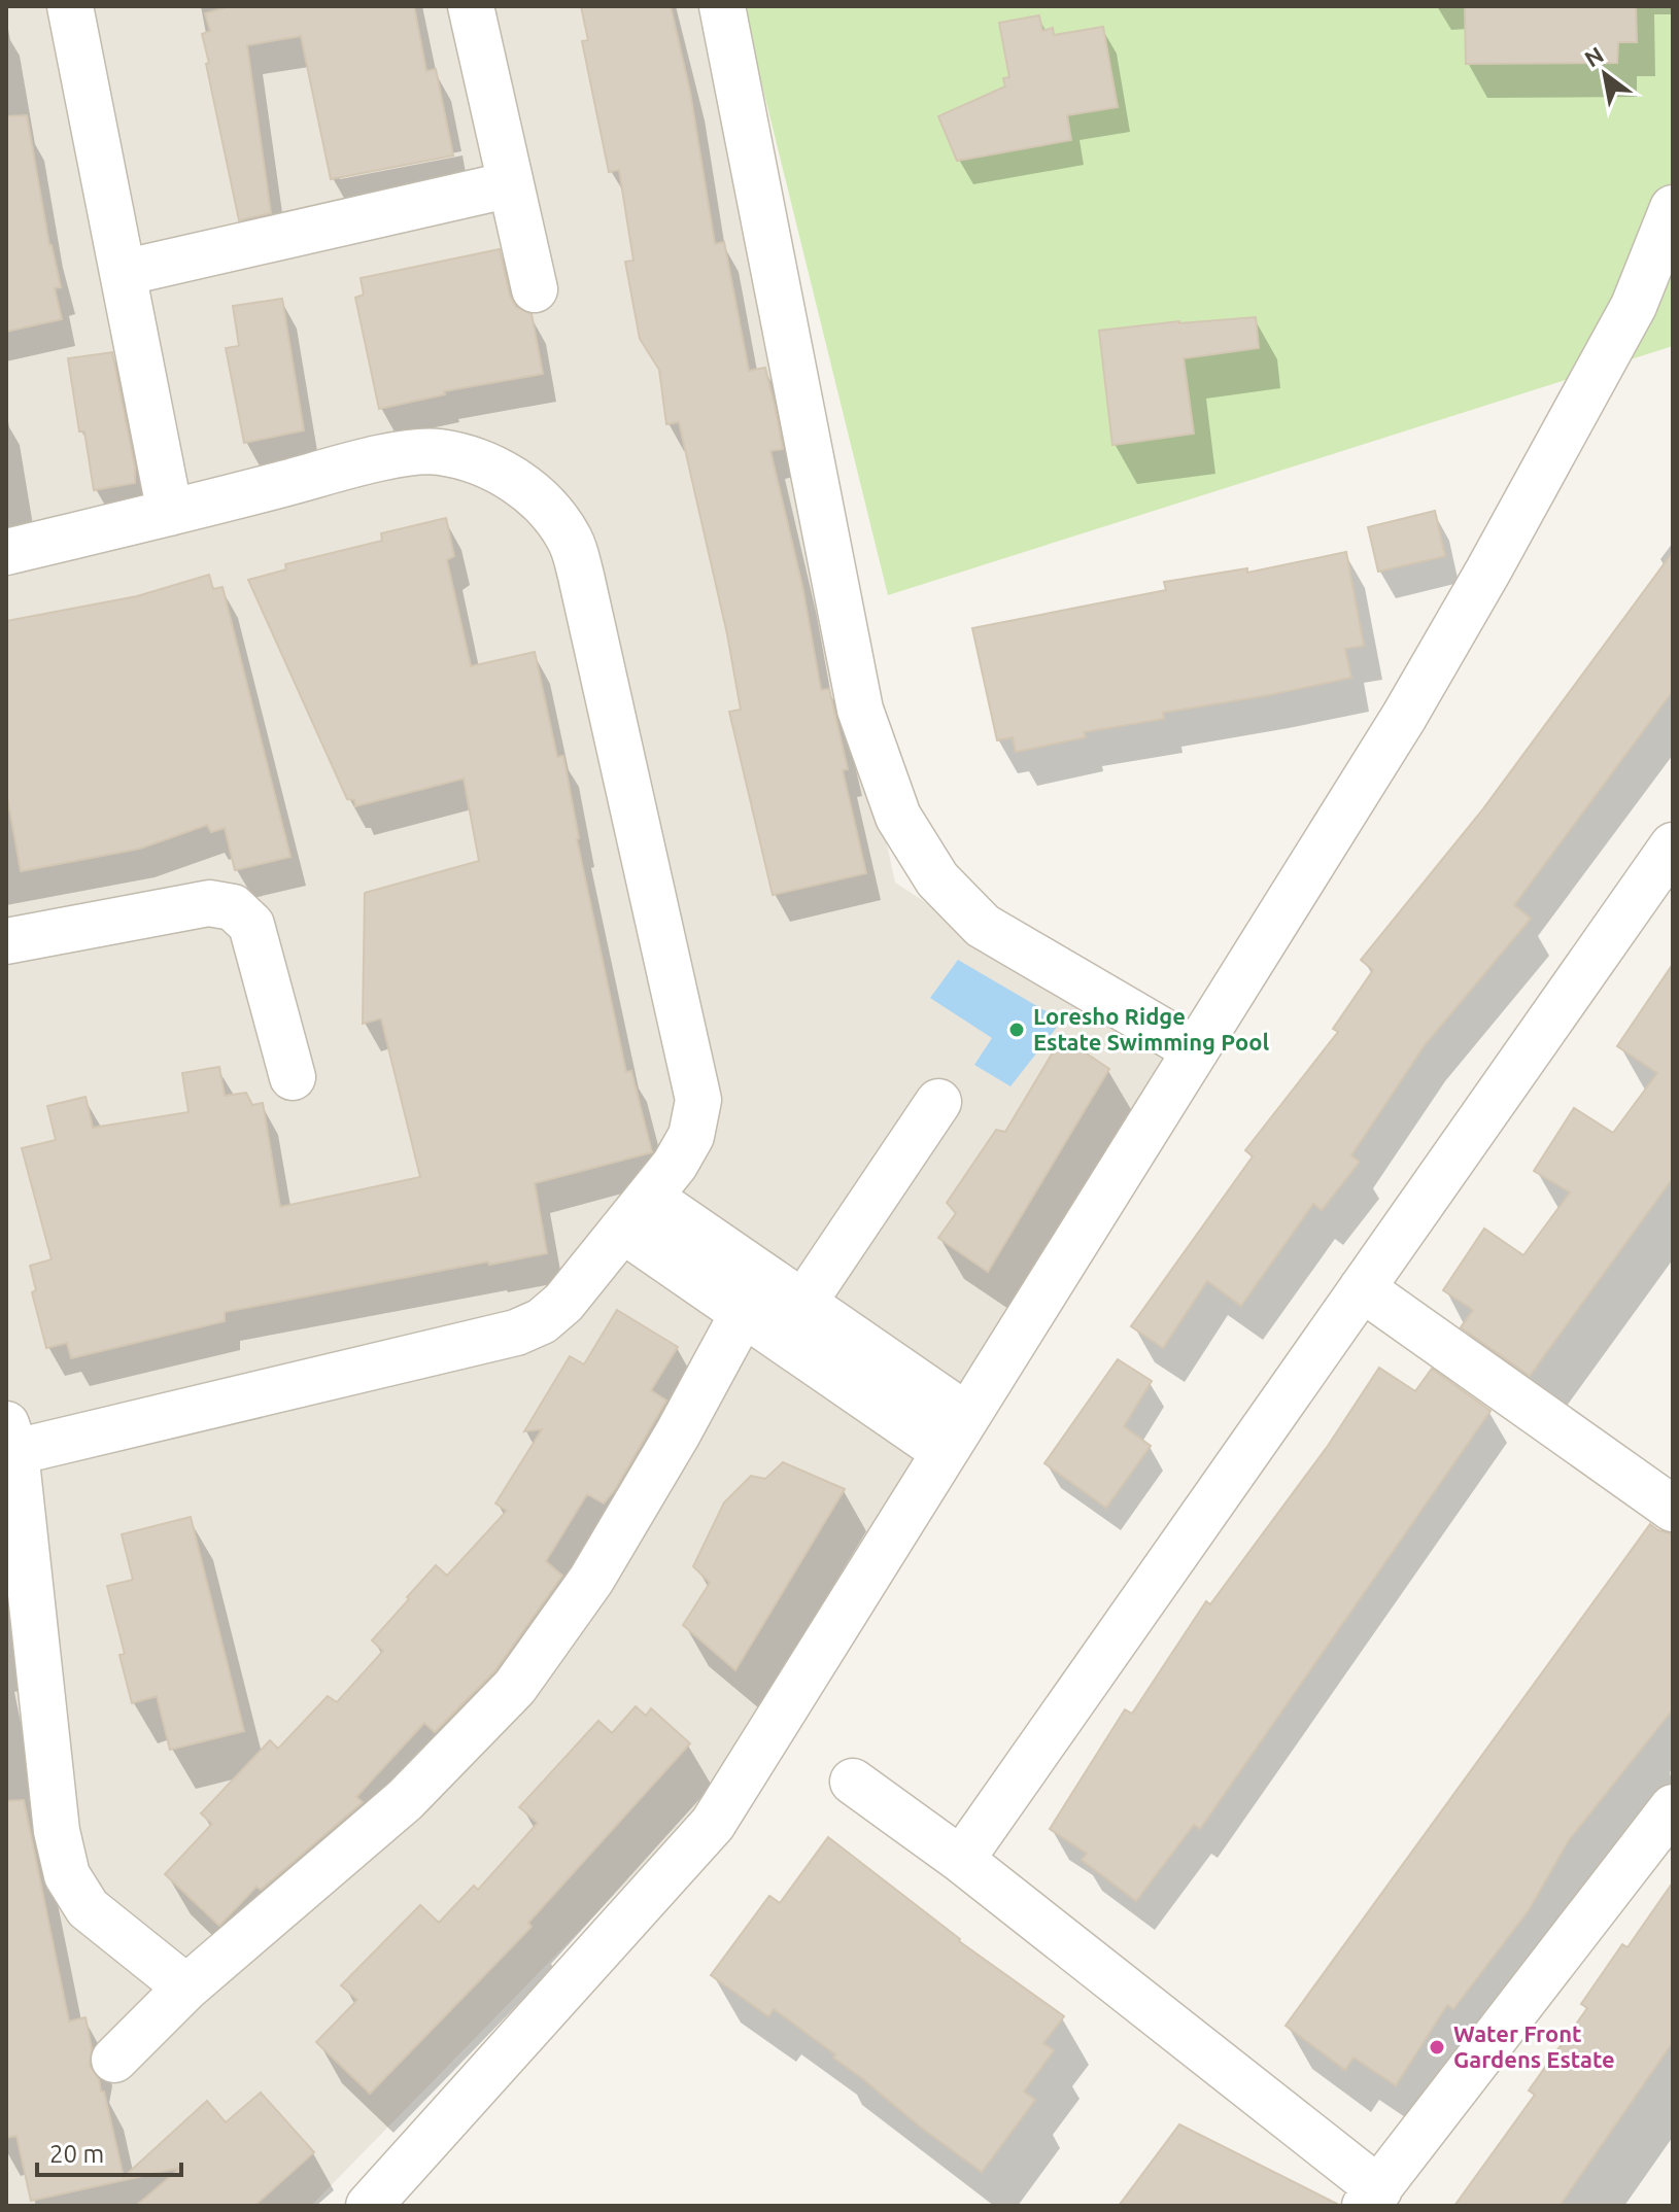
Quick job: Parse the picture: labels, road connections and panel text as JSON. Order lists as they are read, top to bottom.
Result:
{
  "places": ["Loresho Ridge Estate Swimming Pool", "Water Front Gardens Estate"],
  "scale_bar": "20 m",
  "north": "top left"
}
